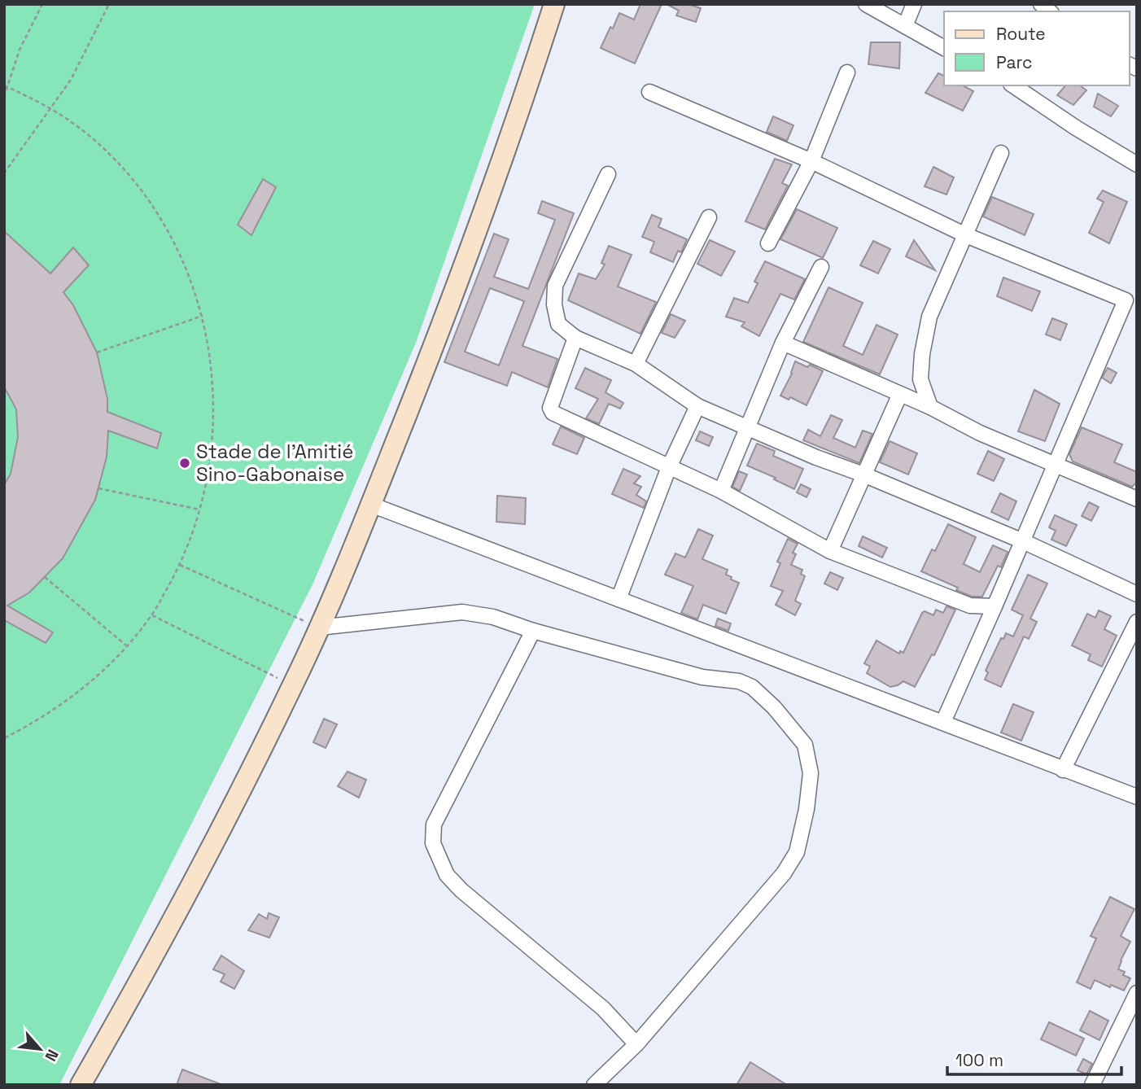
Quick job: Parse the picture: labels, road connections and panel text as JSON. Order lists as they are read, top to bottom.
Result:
{
  "places": ["Stade de l’Amitié Sino-Gabonaise"],
  "legend": ["Route", "Parc"],
  "scale_bar": "100 m",
  "north": "bottom right"
}
